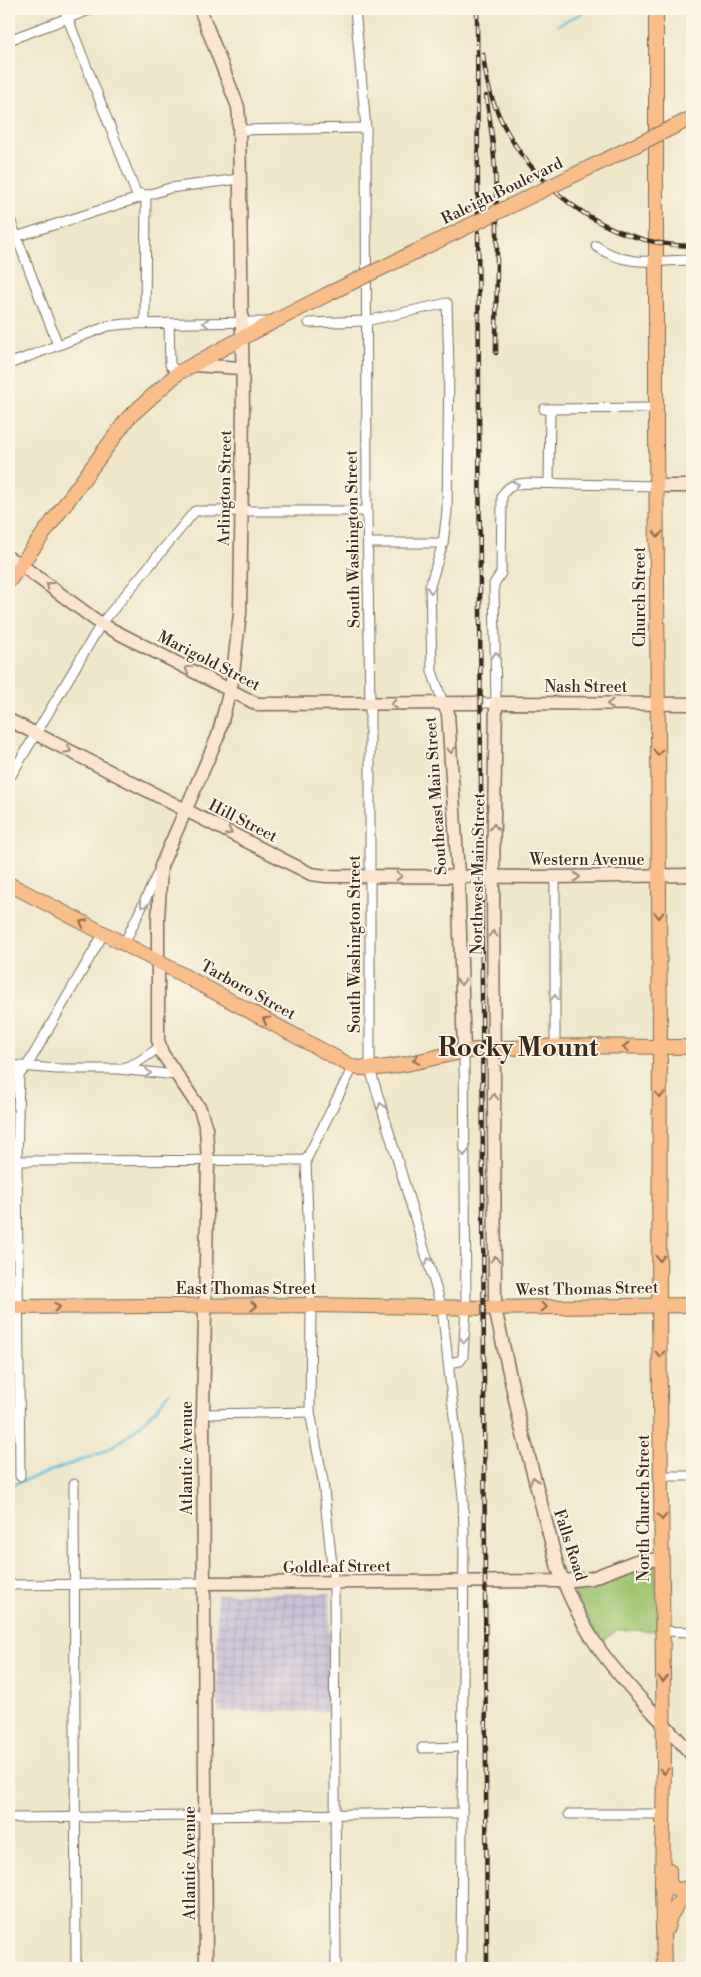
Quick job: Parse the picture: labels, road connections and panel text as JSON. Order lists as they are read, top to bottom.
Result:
{
  "streets": {
    "main road": [
      "Raleigh Boulevard",
      "Church Street",
      "Tarboro Street",
      "East Thomas Street",
      "West Thomas Street",
      "North Church Street"
    ],
    "street": [
      "Arlington Street",
      "South Washington Street",
      "Marigold Street",
      "Nash Street",
      "Southeast Main Street",
      "Hill Street",
      "Western Avenue",
      "Northwest Main Street",
      "Atlantic Avenue",
      "Falls Road",
      "Goldleaf Street"
    ]
  },
  "crossings": [
    ["Raleigh Boulevard", "Arlington Street"],
    ["Raleigh Boulevard", "Marigold Street"],
    ["Arlington Street", "Marigold Street"],
    ["Arlington Street", "Hill Street"],
    ["Arlington Street", "Tarboro Street"],
    ["Arlington Street", "Atlantic Avenue"],
    ["South Washington Street", "Marigold Street"],
    ["South Washington Street", "Southeast Main Street"],
    ["South Washington Street", "Hill Street"],
    ["South Washington Street", "Tarboro Street"],
    ["South Washington Street", "East Thomas Street"],
    ["South Washington Street", "Goldleaf Street"],
    ["Church Street", "Nash Street"],
    ["Church Street", "Western Avenue"],
    ["Church Street", "Northwest Main Street"],
    ["Church Street", "Tarboro Street"],
    ["Church Street", "North Church Street"],
    ["Marigold Street", "Nash Street"],
    ["Marigold Street", "Southeast Main Street"],
    ["Nash Street", "Northwest Main Street"],
    ["Southeast Main Street", "Hill Street"],
    ["Southeast Main Street", "Tarboro Street"],
    ["Hill Street", "Western Avenue"],
    ["Hill Street", "Northwest Main Street"],
    ["Western Avenue", "Northwest Main Street"],
    ["Northwest Main Street", "Tarboro Street"],
    ["Northwest Main Street", "East Thomas Street"],
    ["Northwest Main Street", "West Thomas Street"],
    ["Northwest Main Street", "Falls Road"],
    ["Tarboro Street", "Atlantic Avenue"],
    ["Tarboro Street", "North Church Street"],
    ["East Thomas Street", "West Thomas Street"],
    ["East Thomas Street", "Atlantic Avenue"],
    ["East Thomas Street", "Falls Road"],
    ["West Thomas Street", "North Church Street"],
    ["West Thomas Street", "Falls Road"],
    ["Atlantic Avenue", "Goldleaf Street"],
    ["North Church Street", "Falls Road"],
    ["North Church Street", "Goldleaf Street"],
    ["Falls Road", "Goldleaf Street"]
  ],
  "one_way": [
    "Church Street",
    "Marigold Street",
    "Nash Street",
    "Hill Street",
    "Western Avenue",
    "Tarboro Street",
    "East Thomas Street",
    "West Thomas Street",
    "North Church Street",
    "Falls Road"
  ],
  "districts": ["Rocky Mount"]
}
